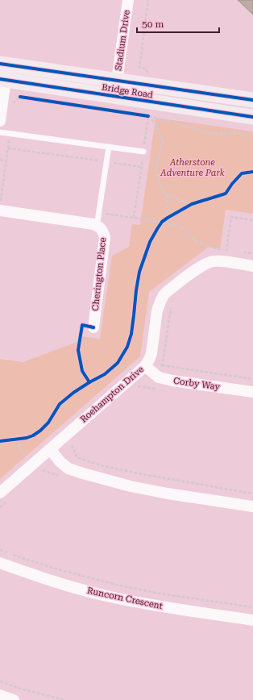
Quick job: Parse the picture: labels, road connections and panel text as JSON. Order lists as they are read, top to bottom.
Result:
{
  "streets": {
    "street": [
      "Stadium Drive",
      "Bridge Road",
      "Cherington Place",
      "Corby Way",
      "Roehampton Drive",
      "Runcorn Crescent"
    ]
  },
  "crossings": [
    ["Stadium Drive", "Bridge Road"],
    ["Corby Way", "Roehampton Drive"]
  ],
  "parks": ["Atherstone Adventure Park"],
  "scale_bar": "50 m"
}
